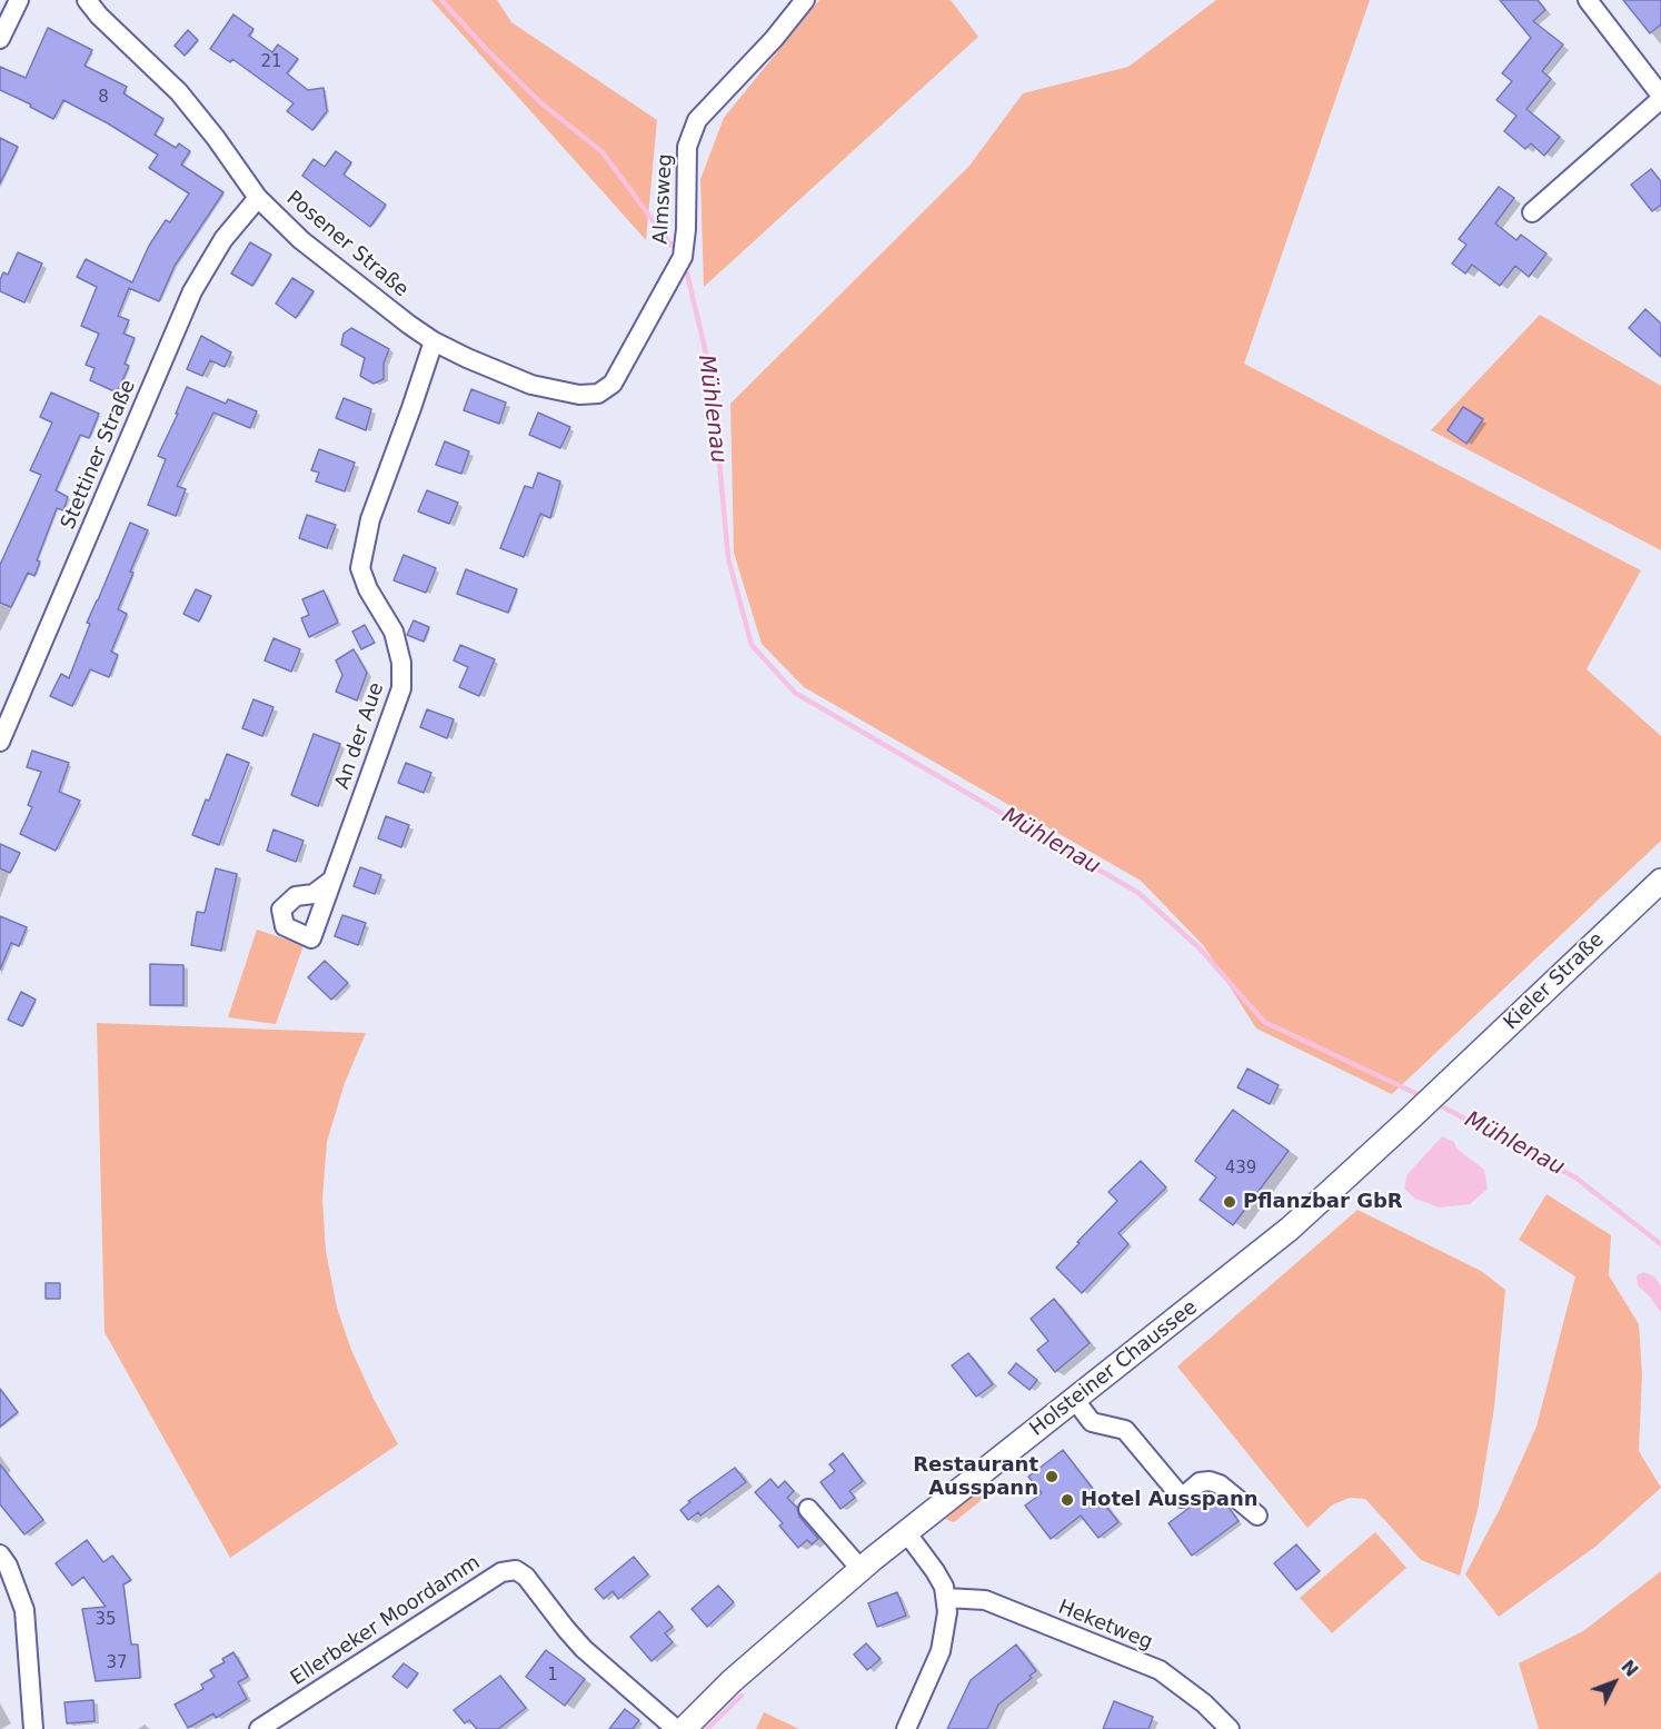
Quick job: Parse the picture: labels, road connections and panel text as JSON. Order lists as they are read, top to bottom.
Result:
{
  "streets": {
    "main road": ["Kieler Straße", "Holsteiner Chaussee"],
    "street": [
      "Almsweg",
      "Posener Straße",
      "Stettiner Straße",
      "An der Aue",
      "Ellerbeker Moordamm",
      "Heketweg"
    ]
  },
  "crossings": [
    ["Almsweg", "Posener Straße"],
    ["Posener Straße", "Stettiner Straße"],
    ["Posener Straße", "An der Aue"],
    ["Kieler Straße", "Holsteiner Chaussee"]
  ],
  "water": ["Mühlenau"],
  "places": ["Pflanzbar GbR", "Restaurant Ausspann", "Hotel Ausspann"],
  "house_numbers": [
    "21",
    "8",
    "439",
    "35",
    "37",
    "1"
  ],
  "north": "top right"
}
